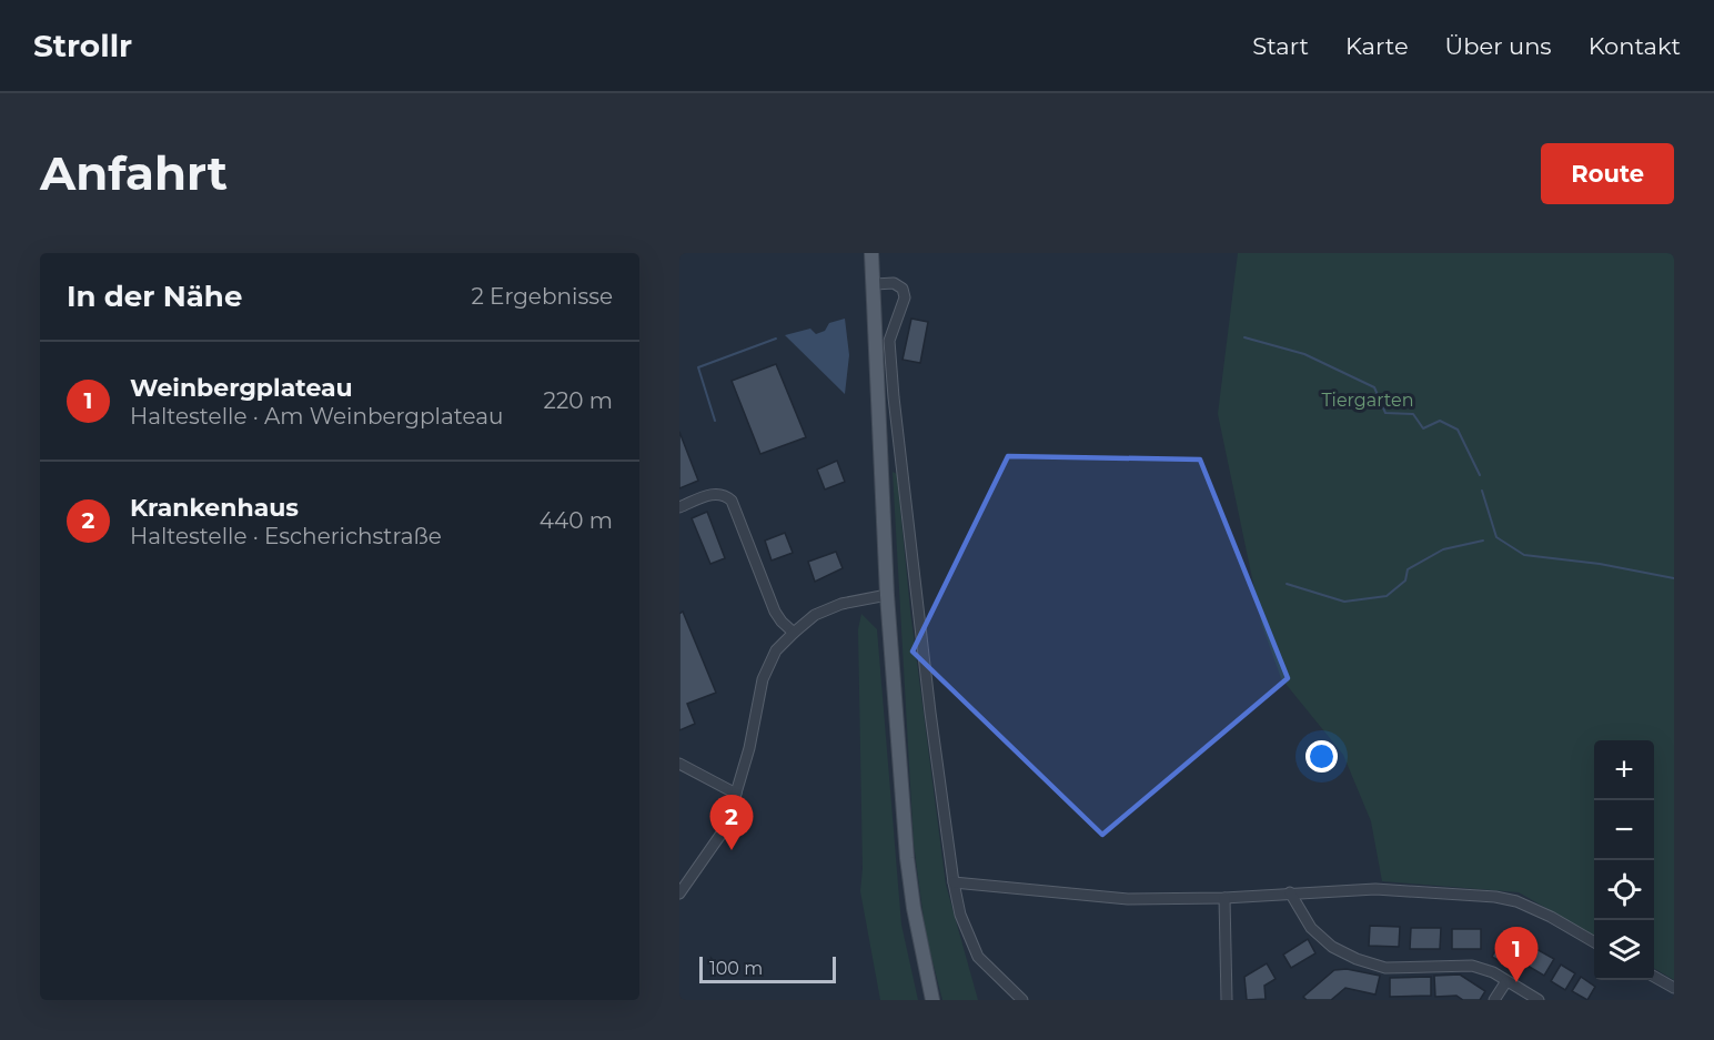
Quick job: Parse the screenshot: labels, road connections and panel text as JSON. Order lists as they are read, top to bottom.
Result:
{
  "parks": ["Tiergarten"],
  "scale_bar": "100 m",
  "page": {
    "header": "Strollr",
    "nav": [
      "Start",
      "Karte",
      "Über uns",
      "Kontakt"
    ],
    "buttons": "Route",
    "title": "Anfahrt",
    "heading": ["In der Nähe", "2 Ergebnisse"],
    "list": [
      {
        "mark": "1",
        "name": "Weinbergplateau",
        "note": "Haltestelle · Am Weinbergplateau",
        "value": "220 m"
      },
      {
        "mark": "2",
        "name": "Krankenhaus",
        "note": "Haltestelle · Escherichstraße",
        "value": "440 m"
      }
    ],
    "map_buttons": ["+", "−"],
    "pins": ["2", "1"],
    "scale": "100 m"
  }
}
